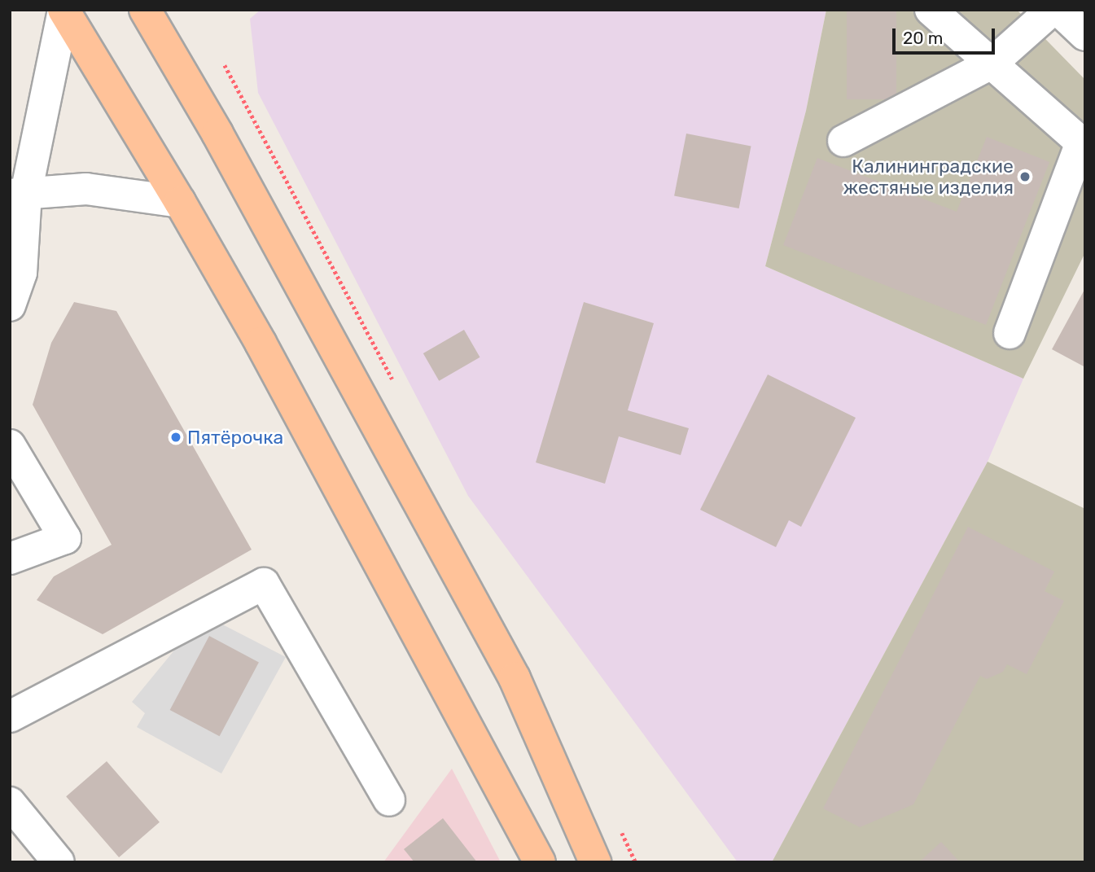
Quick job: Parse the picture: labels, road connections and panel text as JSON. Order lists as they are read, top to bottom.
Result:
{
  "places": ["Калининградские жестяные изделия", "Пятёрочка"],
  "scale_bar": "20 m"
}
